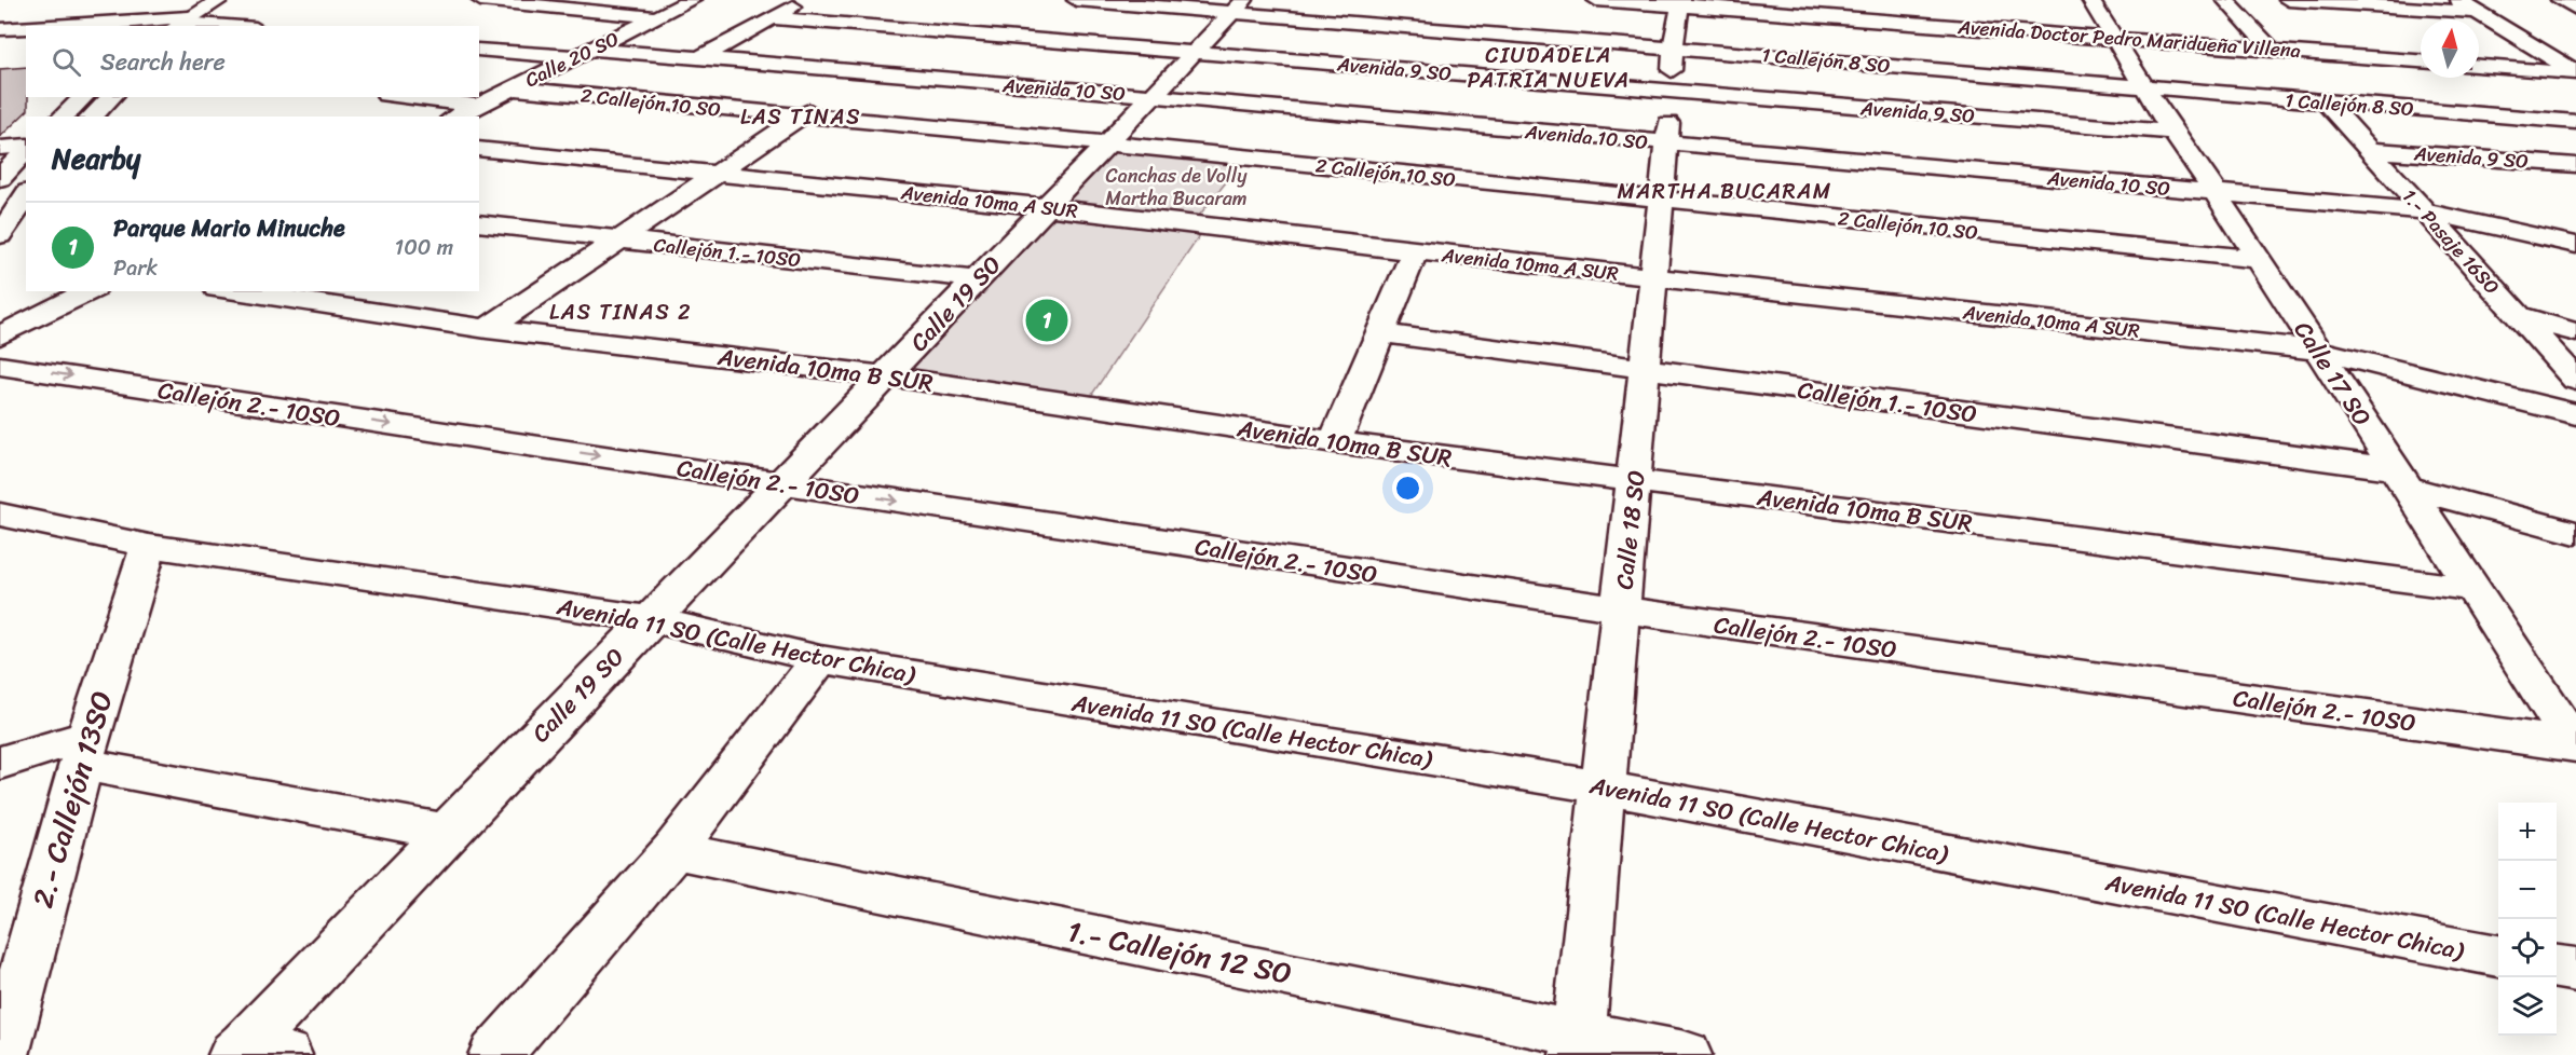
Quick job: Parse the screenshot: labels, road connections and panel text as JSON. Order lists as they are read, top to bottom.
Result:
{
  "streets": {
    "street": [
      "Avenida Doctor Pedro Maridueña Villena",
      "Calle 20 SO",
      "1 Callejón 8 SO",
      "Avenida 9 SO",
      "Avenida 10 SO",
      "2 Callejón 10 SO",
      "Avenida 10ma A SUR",
      "1.- Pasaje 16SO",
      "Callejón 1.- 10SO",
      "Calle 19 SO",
      "Avenida 10ma B SUR",
      "Calle 17 SO",
      "Callejón 2.- 10SO",
      "Calle 18 SO",
      "Avenida 11 SO (Calle Hector Chica)",
      "2.- Callejón 13SO",
      "1.- Callejón 12 SO"
    ]
  },
  "crossings": [
    ["Avenida Doctor Pedro Maridueña Villena", "Calle 17 SO"],
    ["Avenida Doctor Pedro Maridueña Villena", "Calle 18 SO"],
    ["Calle 20 SO", "Avenida 10 SO"],
    ["Calle 20 SO", "2 Callejón 10 SO"],
    ["1 Callejón 8 SO", "1.- Pasaje 16SO"],
    ["1 Callejón 8 SO", "Calle 19 SO"],
    ["1 Callejón 8 SO", "Calle 17 SO"],
    ["1 Callejón 8 SO", "Calle 18 SO"],
    ["Avenida 9 SO", "1.- Pasaje 16SO"],
    ["Avenida 9 SO", "Calle 19 SO"],
    ["Avenida 9 SO", "Calle 17 SO"],
    ["Avenida 9 SO", "Calle 18 SO"],
    ["Avenida 10 SO", "1.- Pasaje 16SO"],
    ["Avenida 10 SO", "Calle 19 SO"],
    ["Avenida 10 SO", "Calle 17 SO"],
    ["Avenida 10 SO", "Calle 18 SO"],
    ["2 Callejón 10 SO", "Calle 19 SO"],
    ["2 Callejón 10 SO", "Calle 17 SO"],
    ["2 Callejón 10 SO", "Calle 18 SO"],
    ["Avenida 10ma A SUR", "Calle 19 SO"],
    ["Avenida 10ma A SUR", "Calle 17 SO"],
    ["Avenida 10ma A SUR", "Calle 18 SO"],
    ["Callejón 1.- 10SO", "Calle 19 SO"],
    ["Callejón 1.- 10SO", "Calle 17 SO"],
    ["Callejón 1.- 10SO", "Calle 18 SO"],
    ["Calle 19 SO", "Avenida 10ma B SUR"],
    ["Calle 19 SO", "Callejón 2.- 10SO"],
    ["Calle 19 SO", "Avenida 11 SO (Calle Hector Chica)"],
    ["Avenida 10ma B SUR", "Calle 17 SO"],
    ["Avenida 10ma B SUR", "Calle 18 SO"],
    ["Calle 17 SO", "Callejón 2.- 10SO"],
    ["Callejón 2.- 10SO", "Calle 18 SO"],
    ["Calle 18 SO", "Avenida 11 SO (Calle Hector Chica)"],
    ["Calle 18 SO", "1.- Callejón 12 SO"],
    ["Avenida 11 SO (Calle Hector Chica)", "2.- Callejón 13SO"]
  ],
  "one_way": ["Callejón 2.- 10SO"],
  "districts": [
    "CIUDADELA PATRIA NUEVA",
    "LAS TINAS",
    "MARTHA BUCARAM",
    "LAS TINAS 2"
  ],
  "parks": ["Canchas de Volly Martha Bucaram"],
  "north": "top",
  "page": {
    "search": "Search here",
    "heading": "Nearby",
    "list": [
      {
        "mark": "1",
        "name": "Parque Mario Minuche",
        "note": "Park",
        "value": "100 m"
      }
    ],
    "pins": "1",
    "map_buttons": ["+", "−"]
  }
}
